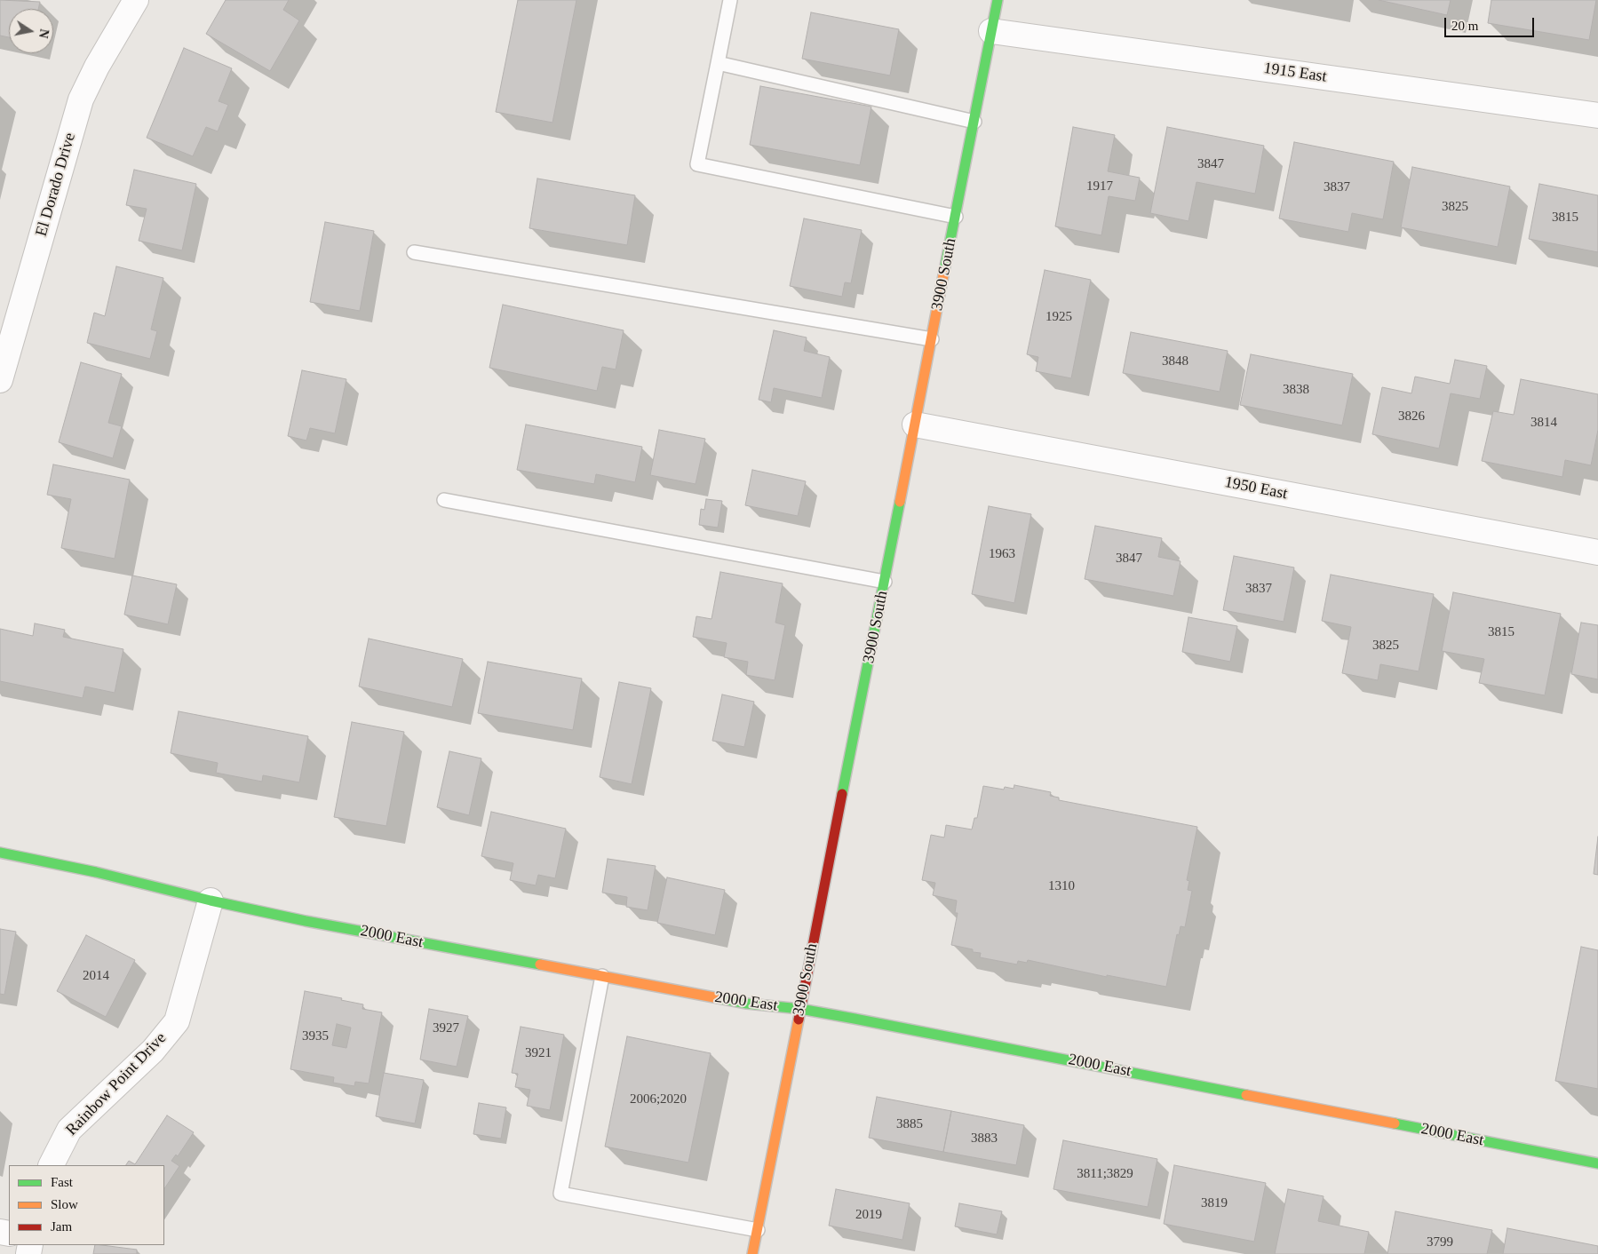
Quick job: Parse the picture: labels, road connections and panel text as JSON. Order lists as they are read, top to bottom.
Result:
{
  "streets": {
    "street": [
      "1915 East",
      "El Dorado Drive",
      "3900 South",
      "1950 East",
      "2000 East",
      "Rainbow Point Drive"
    ]
  },
  "crossings": [
    ["1915 East", "3900 South"],
    ["3900 South", "1950 East"],
    ["3900 South", "2000 East"],
    ["2000 East", "Rainbow Point Drive"]
  ],
  "house_numbers": [
    "3847",
    "1917",
    "3837",
    "3825",
    "3815",
    "1925",
    "3848",
    "3838",
    "3826",
    "3814",
    "1963",
    "3847",
    "3837",
    "3815",
    "3825",
    "1310",
    "2014",
    "3927",
    "3935",
    "3921",
    "2006;2020",
    "3885",
    "3883",
    "3811;3829",
    "3819",
    "2019",
    "3799"
  ],
  "legend": ["Fast", "Slow", "Jam"],
  "scale_bar": "20 m",
  "north": "right"
}
